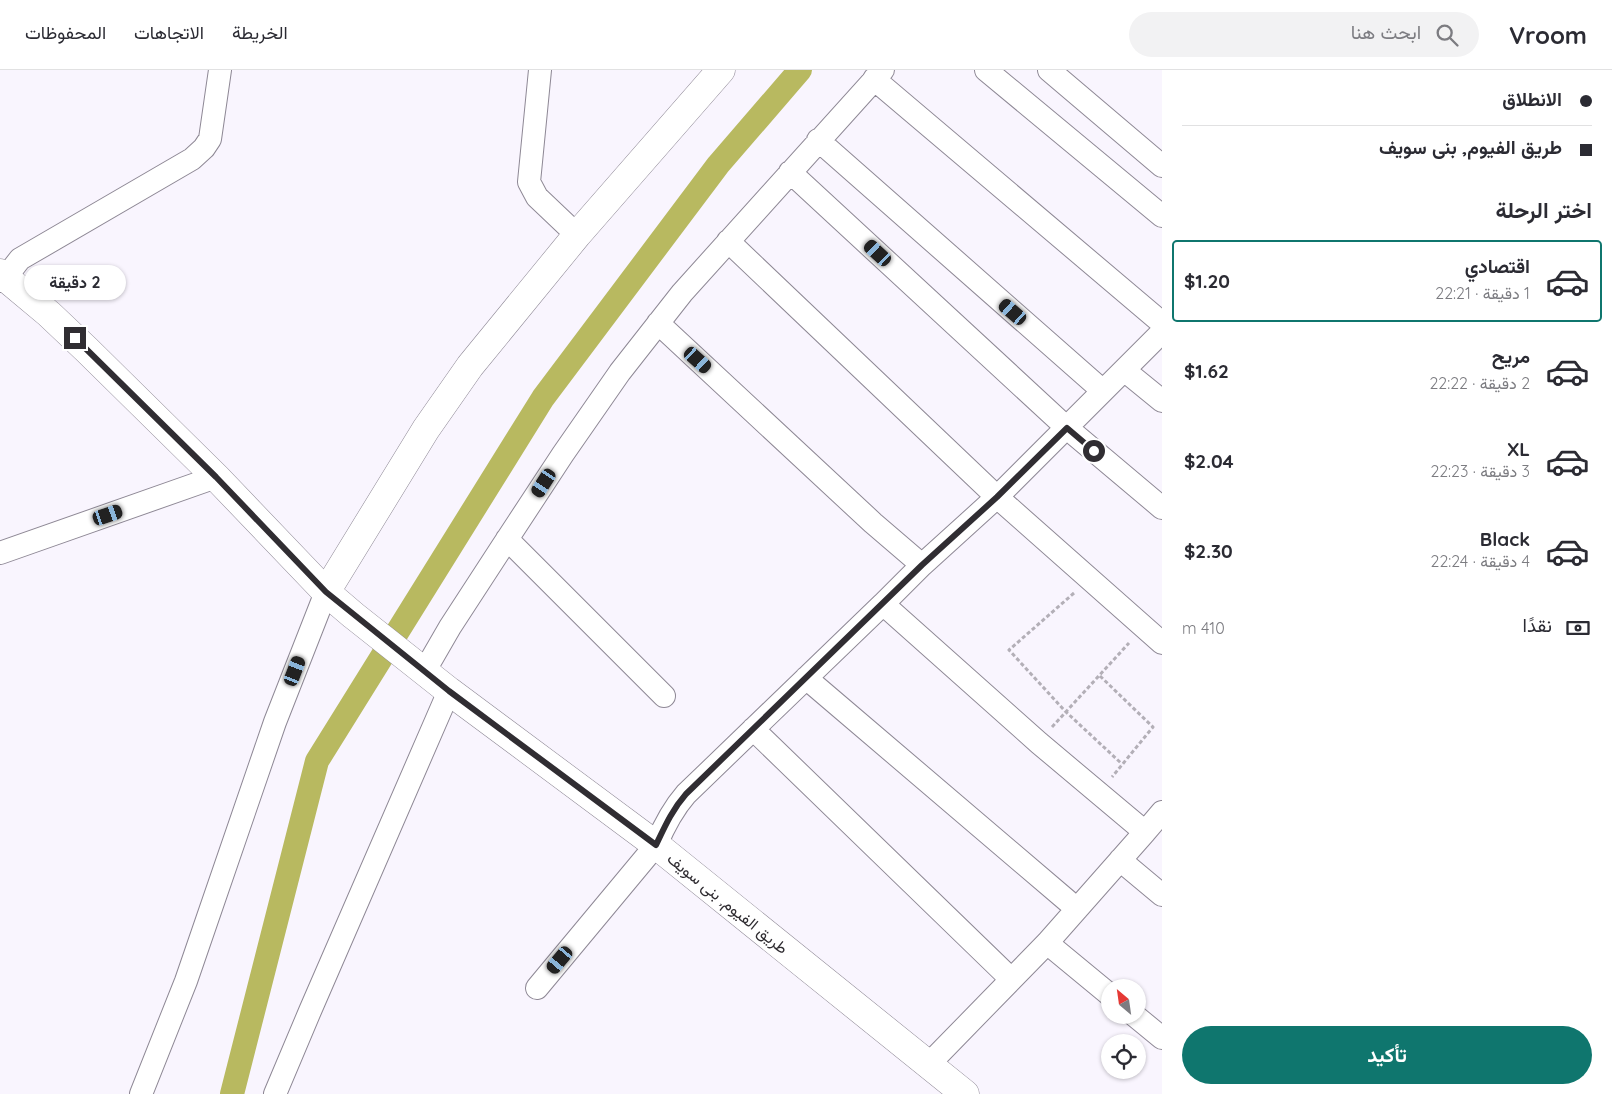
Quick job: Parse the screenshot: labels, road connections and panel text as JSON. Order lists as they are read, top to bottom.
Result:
{
  "streets": {
    "main road": ["طريق الفيوم, بنى سويف"]
  },
  "north": "top left",
  "page": {
    "header": "Vroom",
    "search": "ابحث هنا",
    "nav": ["الخريطة", "الاتجاهات", "المحفوظات"],
    "banner": ["الانطلاق", "طريق الفيوم, بنى سويف"],
    "heading": "اختر الرحلة",
    "list": [
      {
        "name": "اقتصادي",
        "note": "1 دقيقة · 22:21",
        "value": "$1.20"
      },
      {
        "name": "مريح",
        "note": "2 دقيقة · 22:22",
        "value": "$1.62"
      },
      {
        "name": "XL",
        "note": "3 دقيقة · 22:23",
        "value": "$2.04"
      },
      {
        "name": "Black",
        "note": "4 دقيقة · 22:24",
        "value": "$2.30"
      }
    ],
    "bubble": "2 دقيقة",
    "pay": ["نقدًا", "410 m"],
    "buttons": "تأكيد"
  }
}
